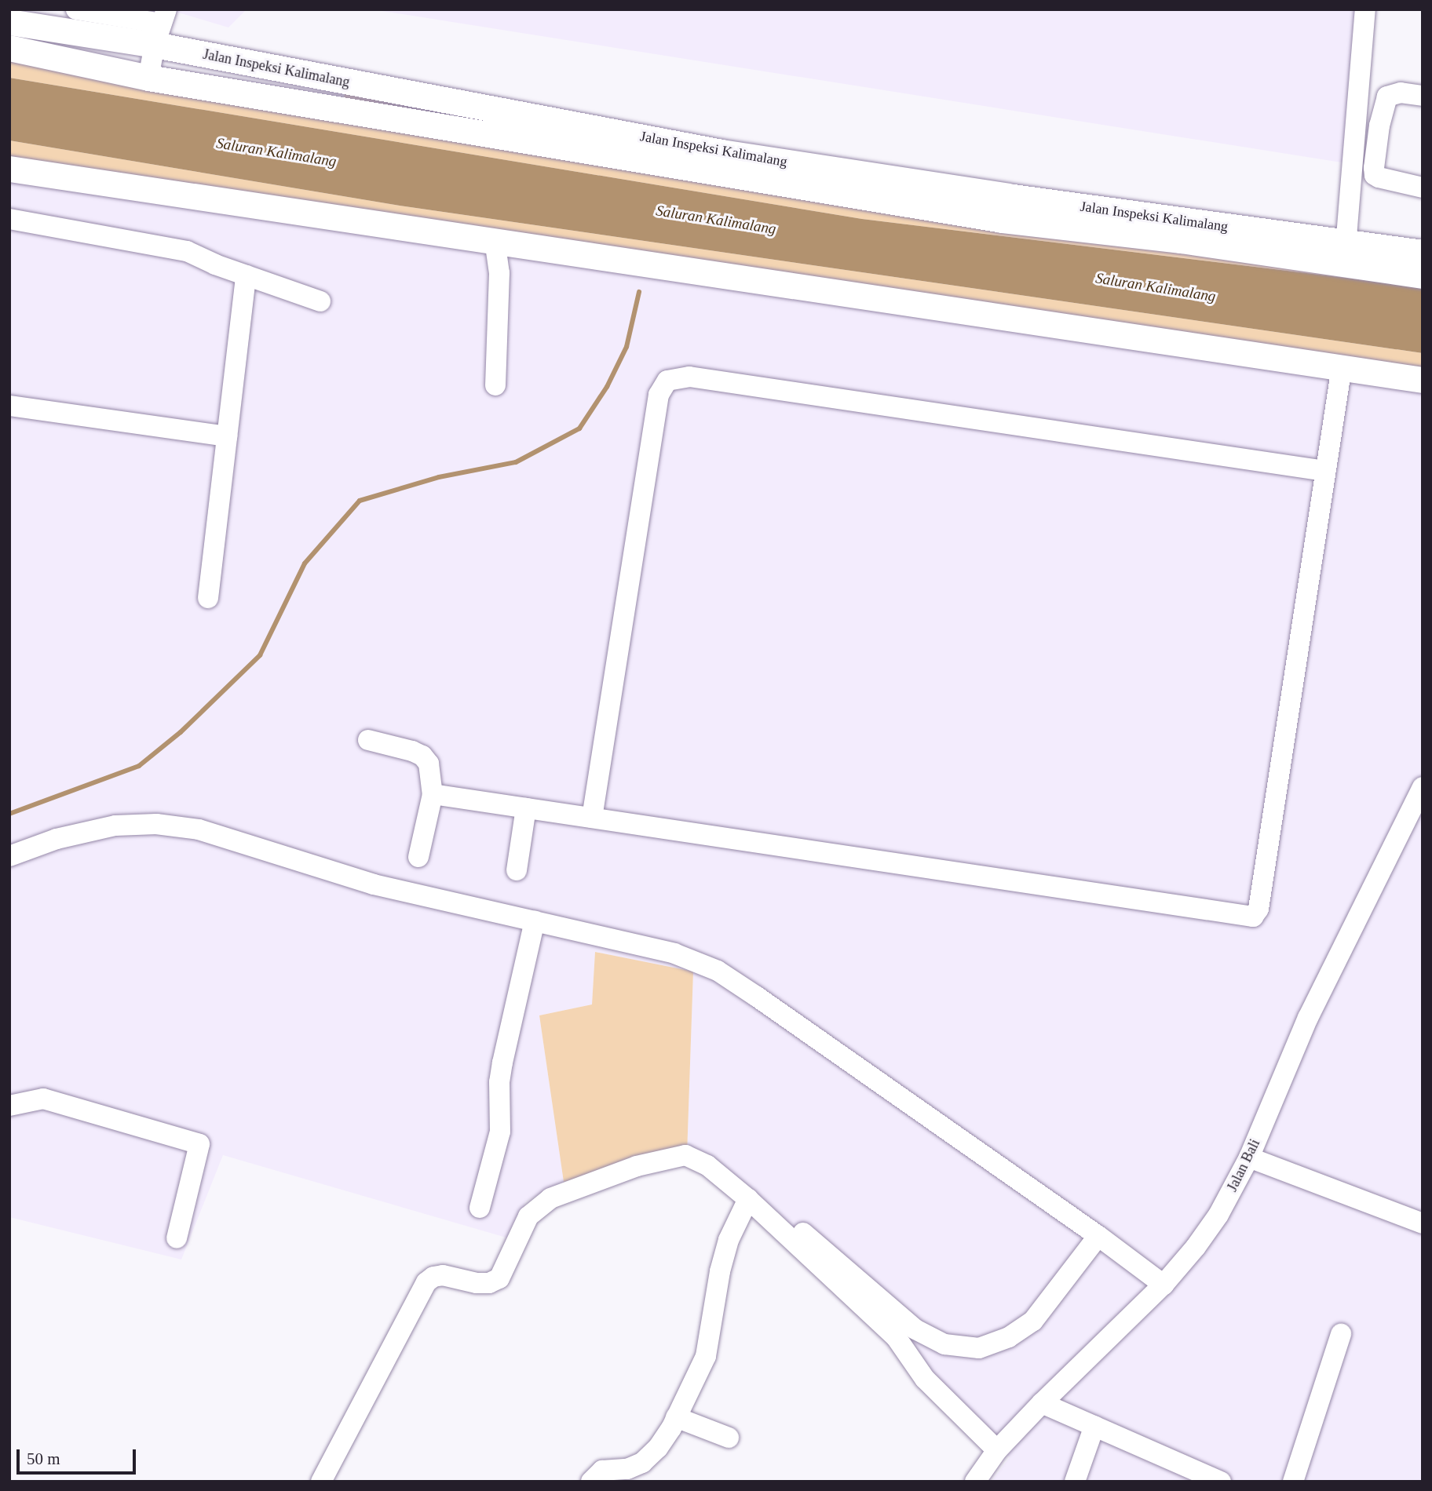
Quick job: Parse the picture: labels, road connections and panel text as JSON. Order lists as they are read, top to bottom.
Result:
{
  "streets": {
    "main road": ["Jalan Inspeksi Kalimalang"],
    "street": ["Jalan Bali"]
  },
  "water": ["Saluran Kalimalang"],
  "scale_bar": "50 m"
}
